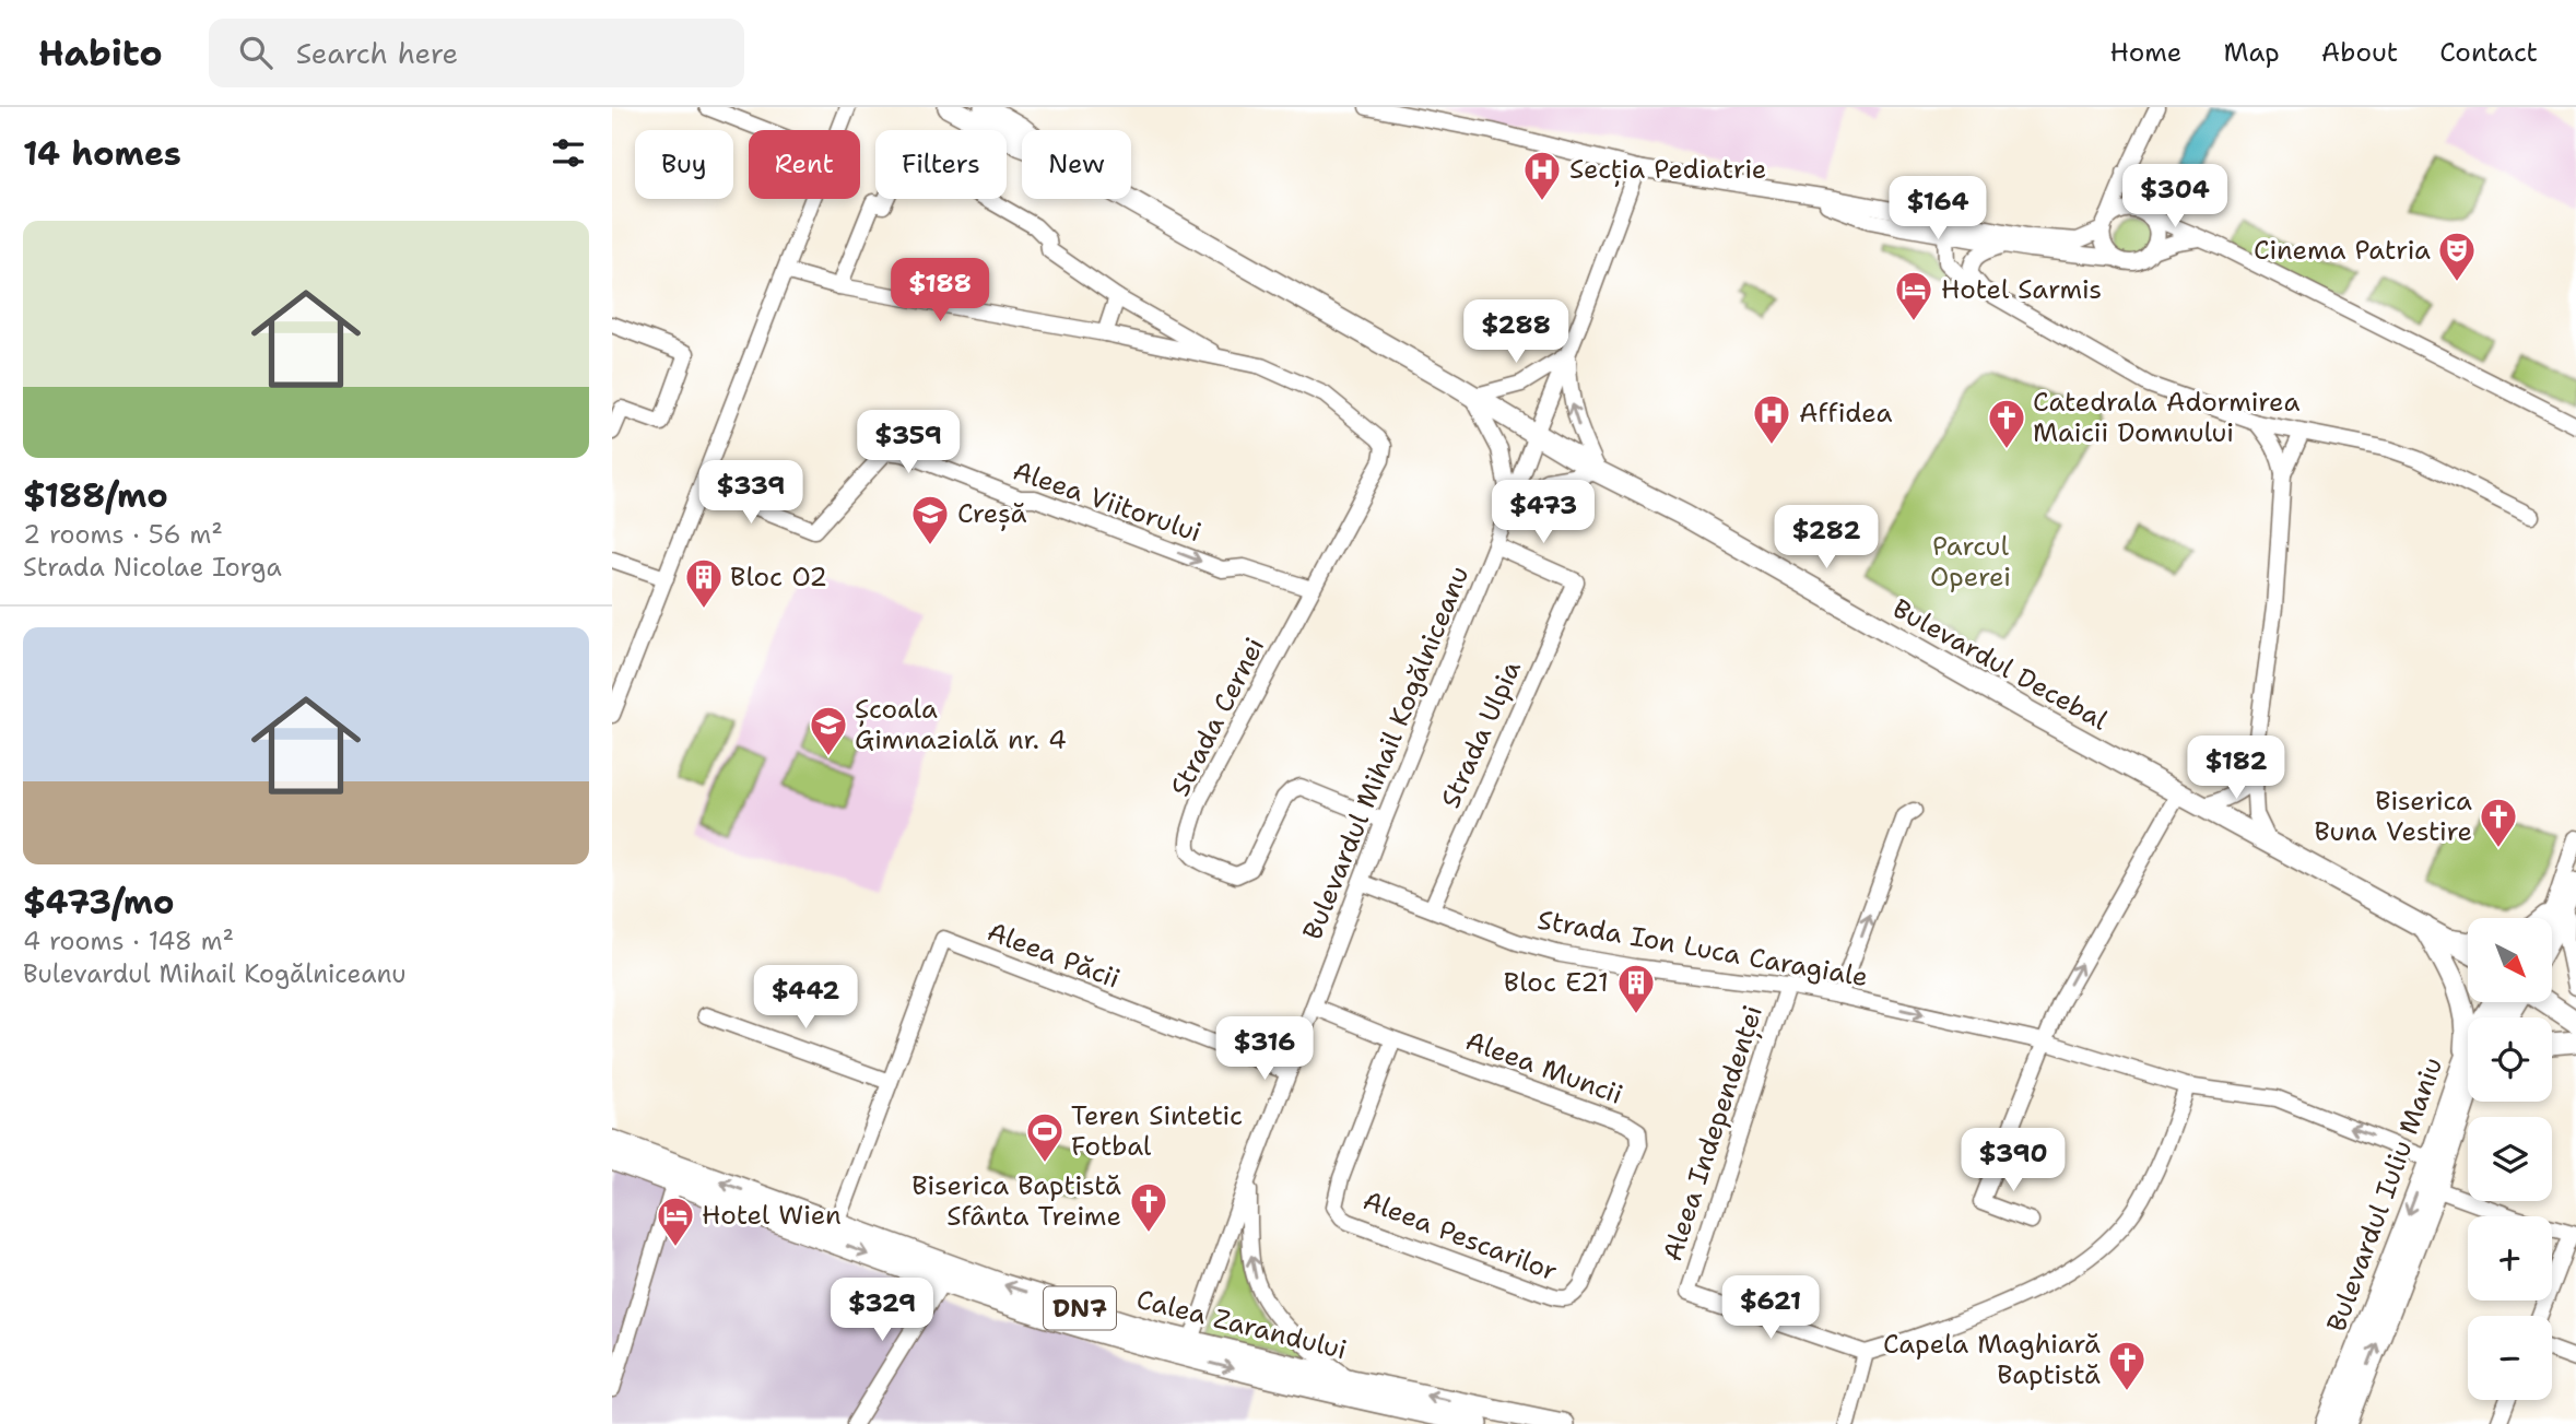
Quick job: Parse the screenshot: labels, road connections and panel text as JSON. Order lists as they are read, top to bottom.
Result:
{
  "streets": {
    "main road": [
      "Bulevardul Decebal",
      "Bulevardul Iuliu Maniu",
      "DN7",
      "Calea Zarandului"
    ],
    "street": [
      "Aleea Viitorului",
      "Strada Cernei",
      "Strada Ulpia",
      "Bulevardul Mihail Kogălniceanu",
      "Strada Ion Luca Caragiale",
      "Aleea Păcii",
      "Aleea Muncii",
      "Aleea Independenței",
      "Aleea Pescarilor"
    ]
  },
  "crossings": [
    ["Aleea Viitorului", "Strada Cernei"],
    ["Bulevardul Decebal", "Bulevardul Mihail Kogălniceanu"],
    ["Strada Cernei", "Bulevardul Mihail Kogălniceanu"],
    ["Strada Ulpia", "Bulevardul Mihail Kogălniceanu"],
    ["Strada Ulpia", "Strada Ion Luca Caragiale"],
    ["Bulevardul Mihail Kogălniceanu", "Strada Ion Luca Caragiale"],
    ["Bulevardul Mihail Kogălniceanu", "Aleea Păcii"],
    ["Bulevardul Mihail Kogălniceanu", "Aleea Muncii"],
    ["Bulevardul Mihail Kogălniceanu", "Calea Zarandului"],
    ["Strada Ion Luca Caragiale", "Aleea Independenței"],
    ["Strada Ion Luca Caragiale", "Bulevardul Iuliu Maniu"],
    ["Aleea Păcii", "Calea Zarandului"],
    ["Aleea Muncii", "Aleea Pescarilor"]
  ],
  "one_way": ["Aleea Viitorului"],
  "parks": ["Parcul Operei"],
  "places": {
    "hospital": ["Secția Pediatrie", "Affidea"],
    "theatre": ["Cinema Patria"],
    "hotel": ["Hotel Sarmis", "Hotel Wien"],
    "church": [
      "Catedrala Adormirea Maicii Domnului",
      "Biserica Buna Vestire",
      "Biserica Baptistă Sfânta Treime",
      "Capela Maghiară Baptistă"
    ],
    "school or university": ["Creșă", "Școala Gimnazială nr. 4"],
    "building": ["Bloc O2", "Bloc E21"],
    "sports": ["Teren Sintetic Fotbal"]
  },
  "north": "bottom right",
  "page": {
    "header": "Habito",
    "search": "Search here",
    "nav": [
      "Home",
      "Map",
      "About",
      "Contact"
    ],
    "heading": "14 homes",
    "chip": [
      "Buy",
      "Rent",
      "Filters",
      "New"
    ],
    "price": [
      "$304",
      "$164",
      "$188",
      "$288",
      "$359",
      "$339",
      "$473",
      "$282",
      "$182",
      "$442",
      "$316",
      "$390",
      "$621",
      "$329"
    ],
    "list": [
      {
        "name": "$188/mo",
        "note": "2 rooms · 56 m² · Strada Nicolae Iorga"
      },
      {
        "name": "$473/mo",
        "note": "4 rooms · 148 m² · Bulevardul Mihail Kogălniceanu"
      }
    ],
    "map_buttons": ["+", "−"]
  }
}
